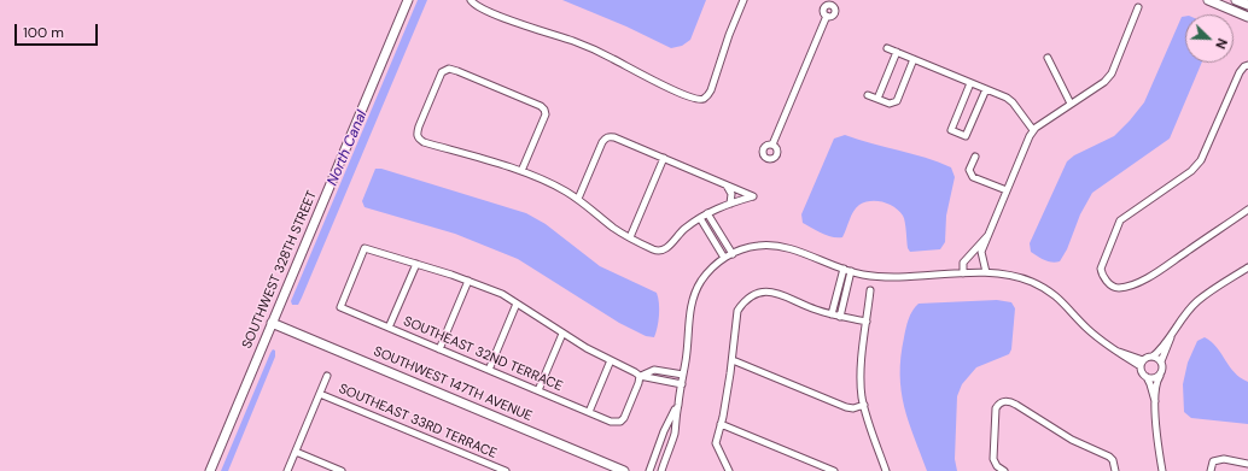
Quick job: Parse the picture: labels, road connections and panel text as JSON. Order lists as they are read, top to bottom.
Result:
{
  "streets": {
    "street": [
      "SOUTHWEST 328TH STREET",
      "SOUTHEAST 32ND TERRACE",
      "SOUTHWEST 147TH AVENUE",
      "SOUTHEAST 33RD TERRACE"
    ]
  },
  "crossings": [
    ["SOUTHWEST 328TH STREET", "SOUTHWEST 147TH AVENUE"]
  ],
  "water": ["North Canal"],
  "scale_bar": "100 m",
  "north": "bottom right"
}
